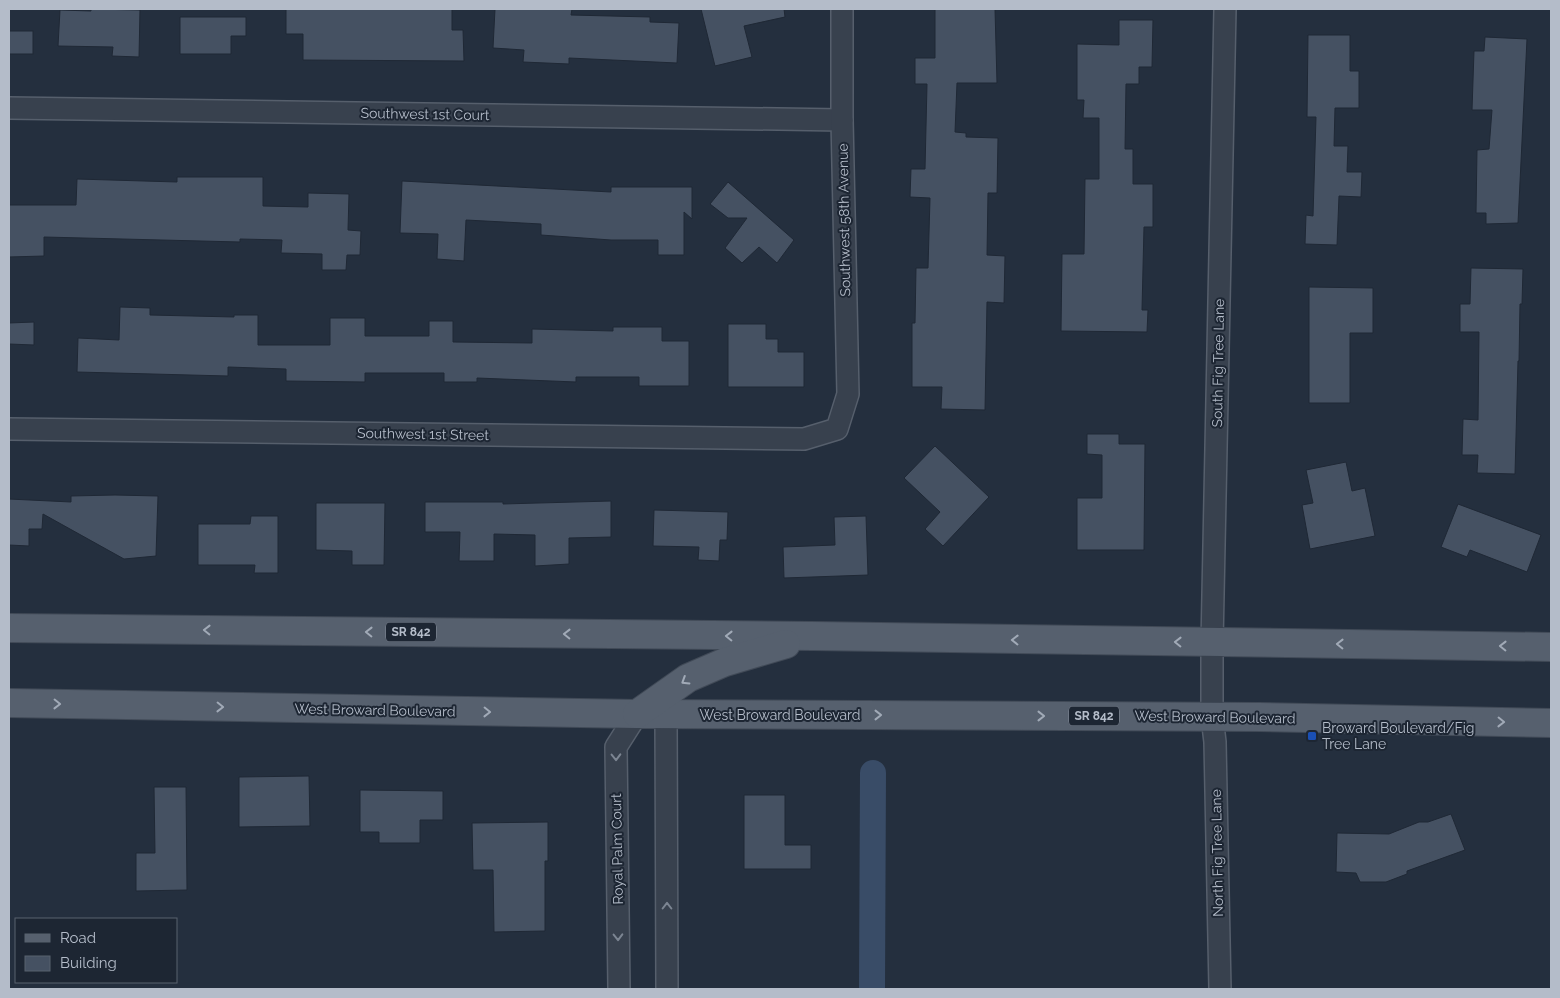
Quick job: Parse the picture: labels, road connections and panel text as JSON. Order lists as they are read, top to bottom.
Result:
{
  "streets": {
    "main road": ["SR 842", "West Broward Boulevard"],
    "street": [
      "Southwest 1st Court",
      "Southwest 58th Avenue",
      "South Fig Tree Lane",
      "Southwest 1st Street",
      "Royal Palm Court",
      "North Fig Tree Lane"
    ]
  },
  "crossings": [
    ["Southwest 1st Court", "Southwest 58th Avenue"],
    ["Southwest 58th Avenue", "Southwest 1st Street"],
    ["South Fig Tree Lane", "SR 842"],
    ["South Fig Tree Lane", "West Broward Boulevard"],
    ["South Fig Tree Lane", "North Fig Tree Lane"],
    ["West Broward Boulevard", "Royal Palm Court"],
    ["West Broward Boulevard", "North Fig Tree Lane"]
  ],
  "places": {
    "transit": ["Broward Boulevard/Fig Tree Lane"]
  },
  "legend": ["Road", "Building"]
}
